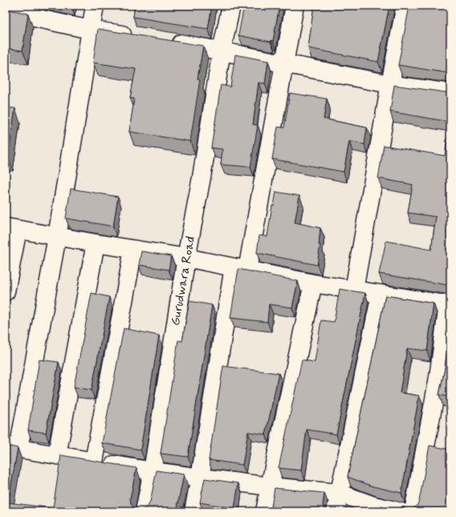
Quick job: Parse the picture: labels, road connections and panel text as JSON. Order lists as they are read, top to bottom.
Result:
{
  "streets": {
    "street": ["Gurudwara Road"]
  }
}
